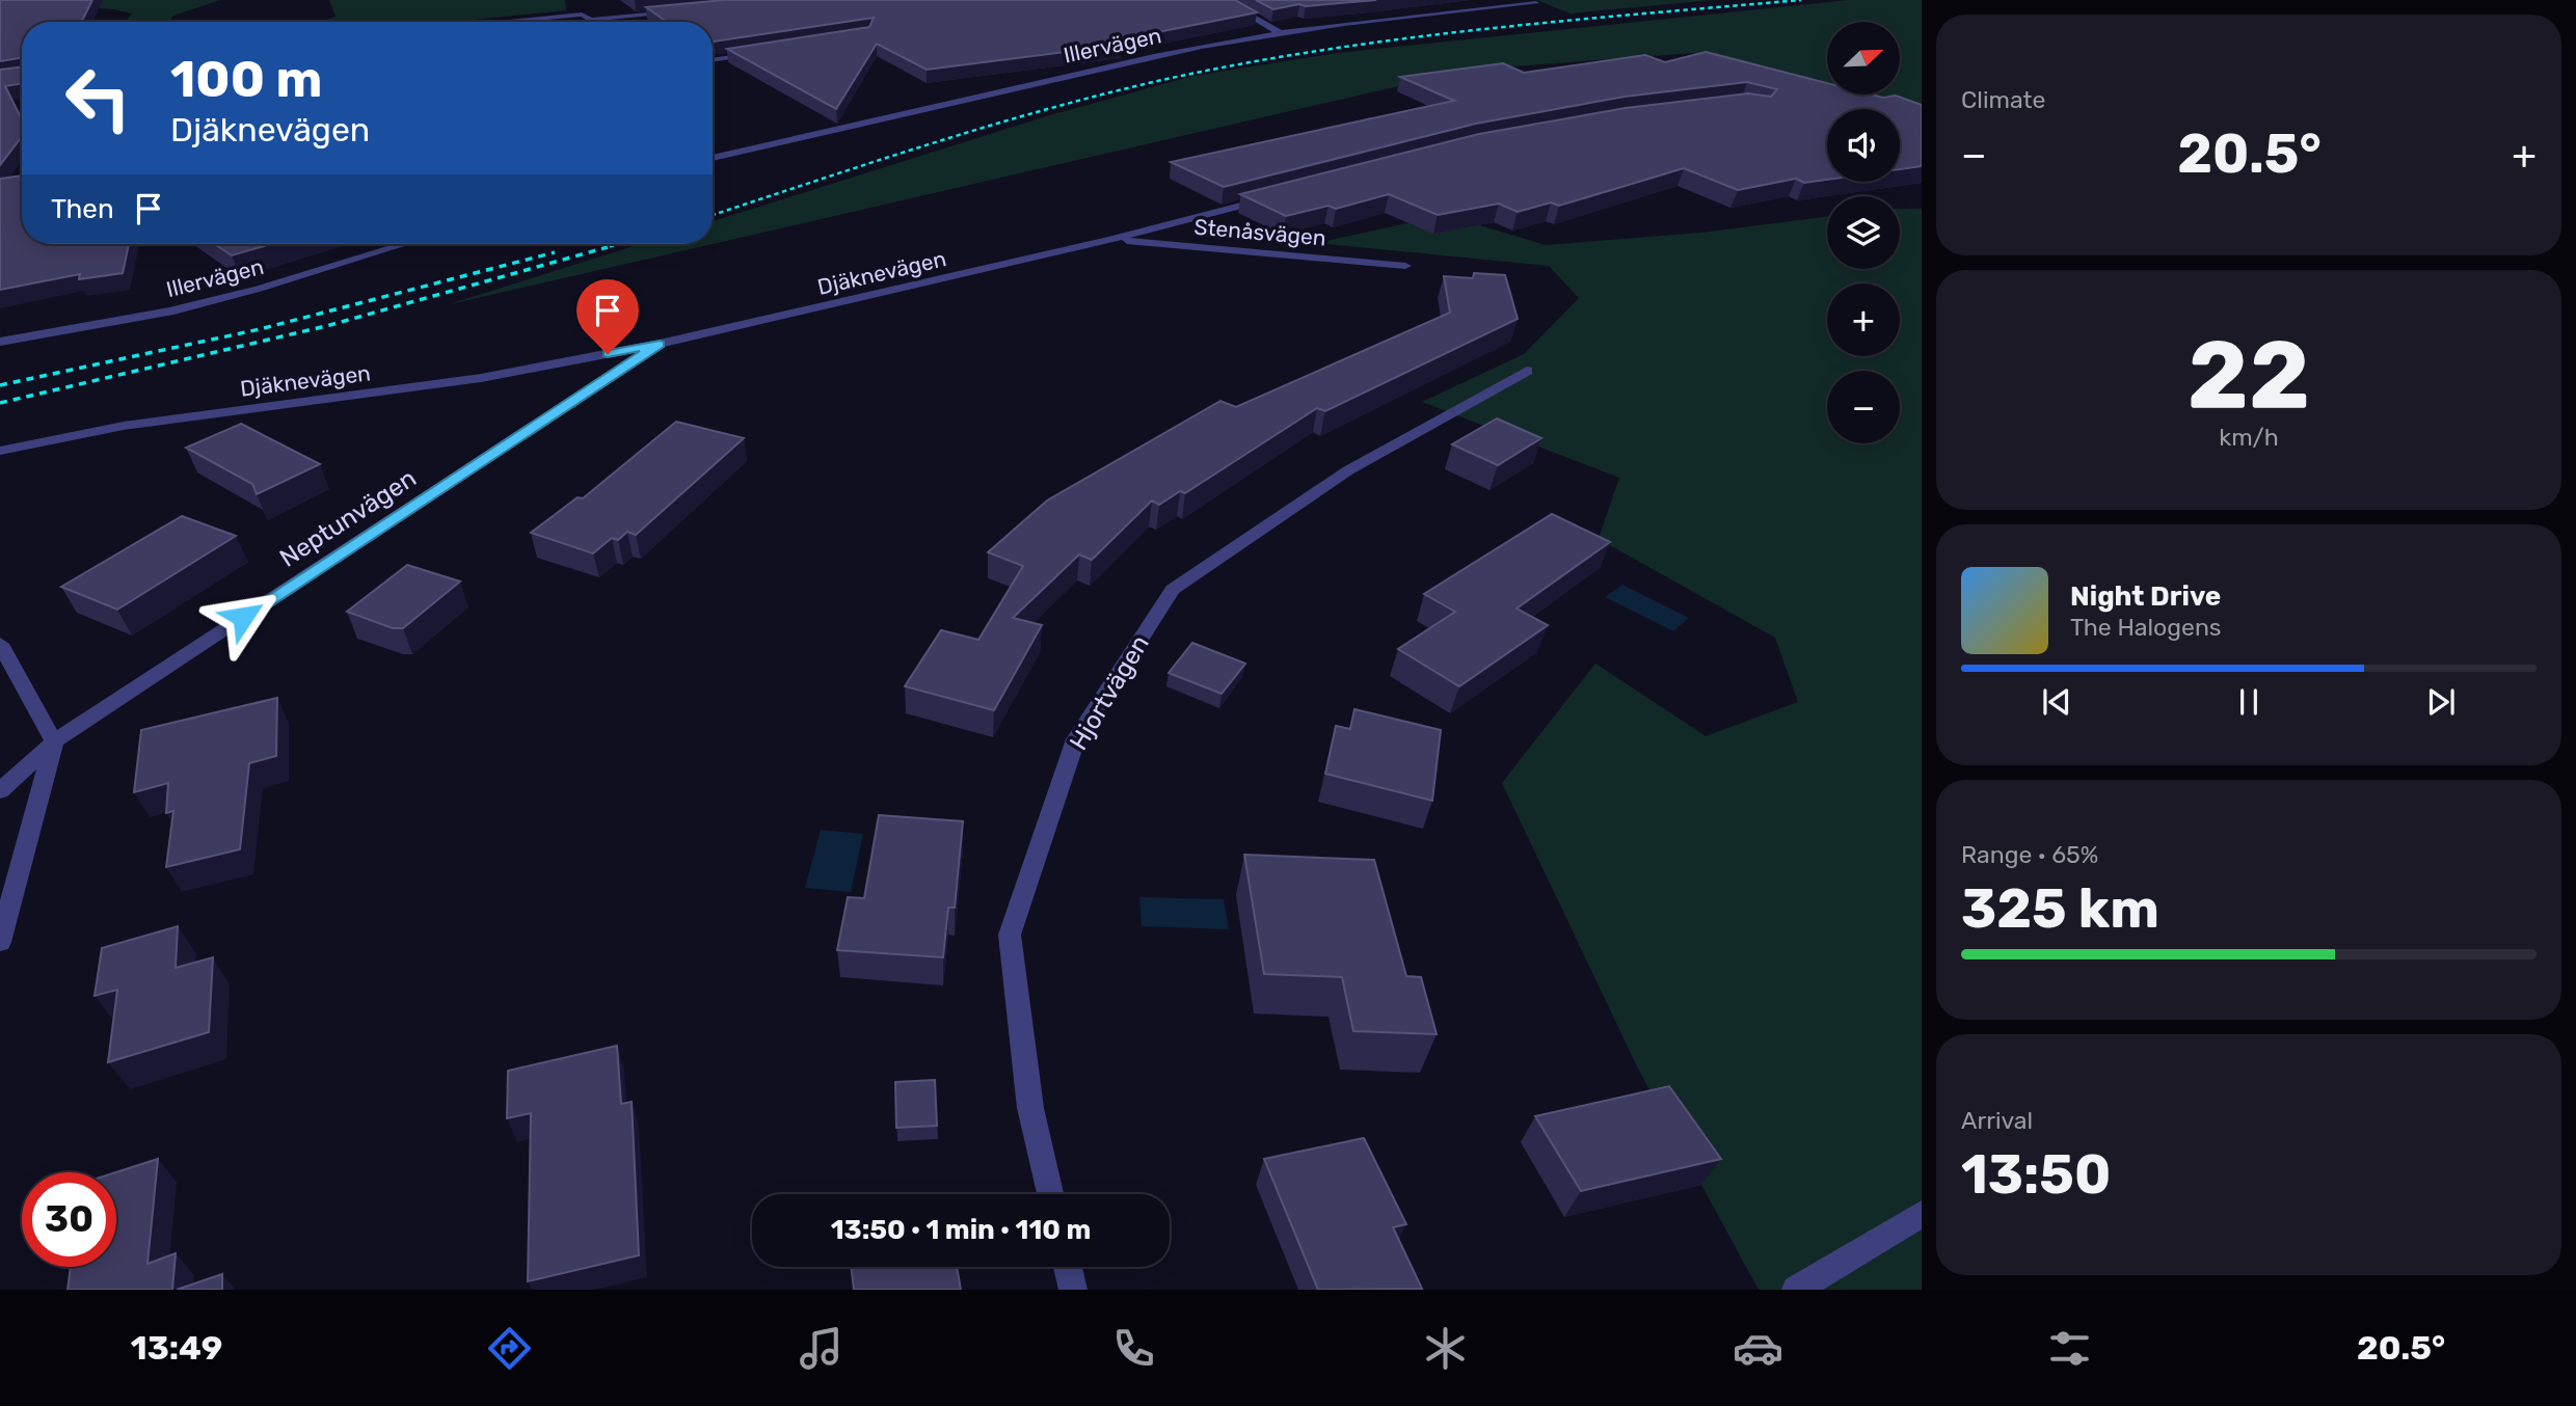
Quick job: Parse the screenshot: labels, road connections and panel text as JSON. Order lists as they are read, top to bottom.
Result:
{
  "streets": {
    "street": [
      "Illervägen",
      "Stenåsvägen",
      "Djäknevägen",
      "Neptunvägen",
      "Hjortvägen"
    ]
  },
  "crossings": [
    ["Stenåsvägen", "Djäknevägen"],
    ["Djäknevägen", "Neptunvägen"]
  ],
  "north": "top right",
  "page": {
    "tile": [
      "Climate",
      ["22", "km/h"],
      ["Range · 65%", "325 km"],
      ["Arrival", "13:50"]
    ],
    "map_buttons": ["+", "−"],
    "turn": ["100 m", "Djäknevägen"],
    "heat": ["−", "20.5°", "+"],
    "then": "Then",
    "song": ["Night Drive", "The Halogens"],
    "limit": "30",
    "trip": "13:50 · 1 min · 110 m",
    "tabs": ["13:49", "20.5°"]
  }
}
